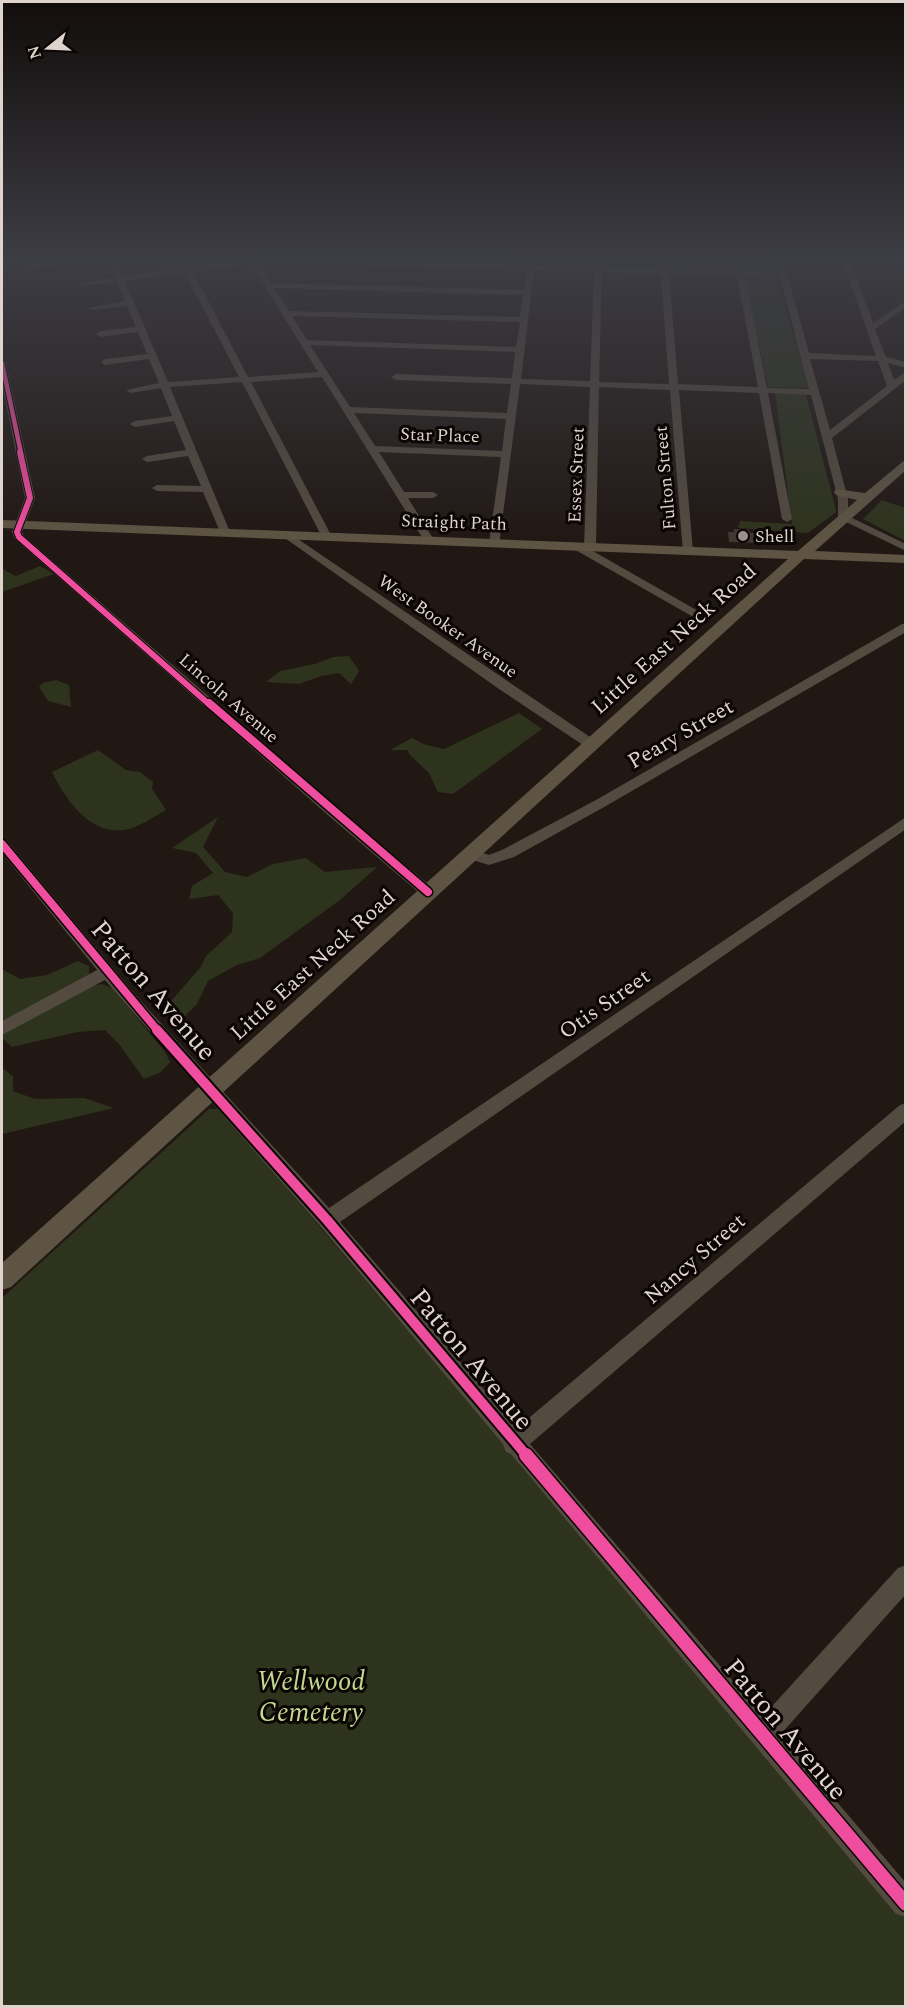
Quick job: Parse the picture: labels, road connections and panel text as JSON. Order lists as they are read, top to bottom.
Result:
{
  "streets": {
    "main road": ["Straight Path", "Little East Neck Road"],
    "street": [
      "Star Place",
      "Essex Street",
      "Fulton Street",
      "West Booker Avenue",
      "Lincoln Avenue",
      "Peary Street",
      "Patton Avenue",
      "Otis Street",
      "Nancy Street"
    ]
  },
  "crossings": [
    ["Essex Street", "Straight Path"],
    ["Fulton Street", "Straight Path"],
    ["Straight Path", "West Booker Avenue"],
    ["Straight Path", "Little East Neck Road"],
    ["Straight Path", "Lincoln Avenue"],
    ["West Booker Avenue", "Little East Neck Road"],
    ["Little East Neck Road", "Lincoln Avenue"],
    ["Little East Neck Road", "Peary Street"],
    ["Little East Neck Road", "Patton Avenue"],
    ["Patton Avenue", "Otis Street"],
    ["Patton Avenue", "Nancy Street"]
  ],
  "parks": ["Wellwood Cemetery"],
  "places": ["Shell"],
  "north": "left"
}
